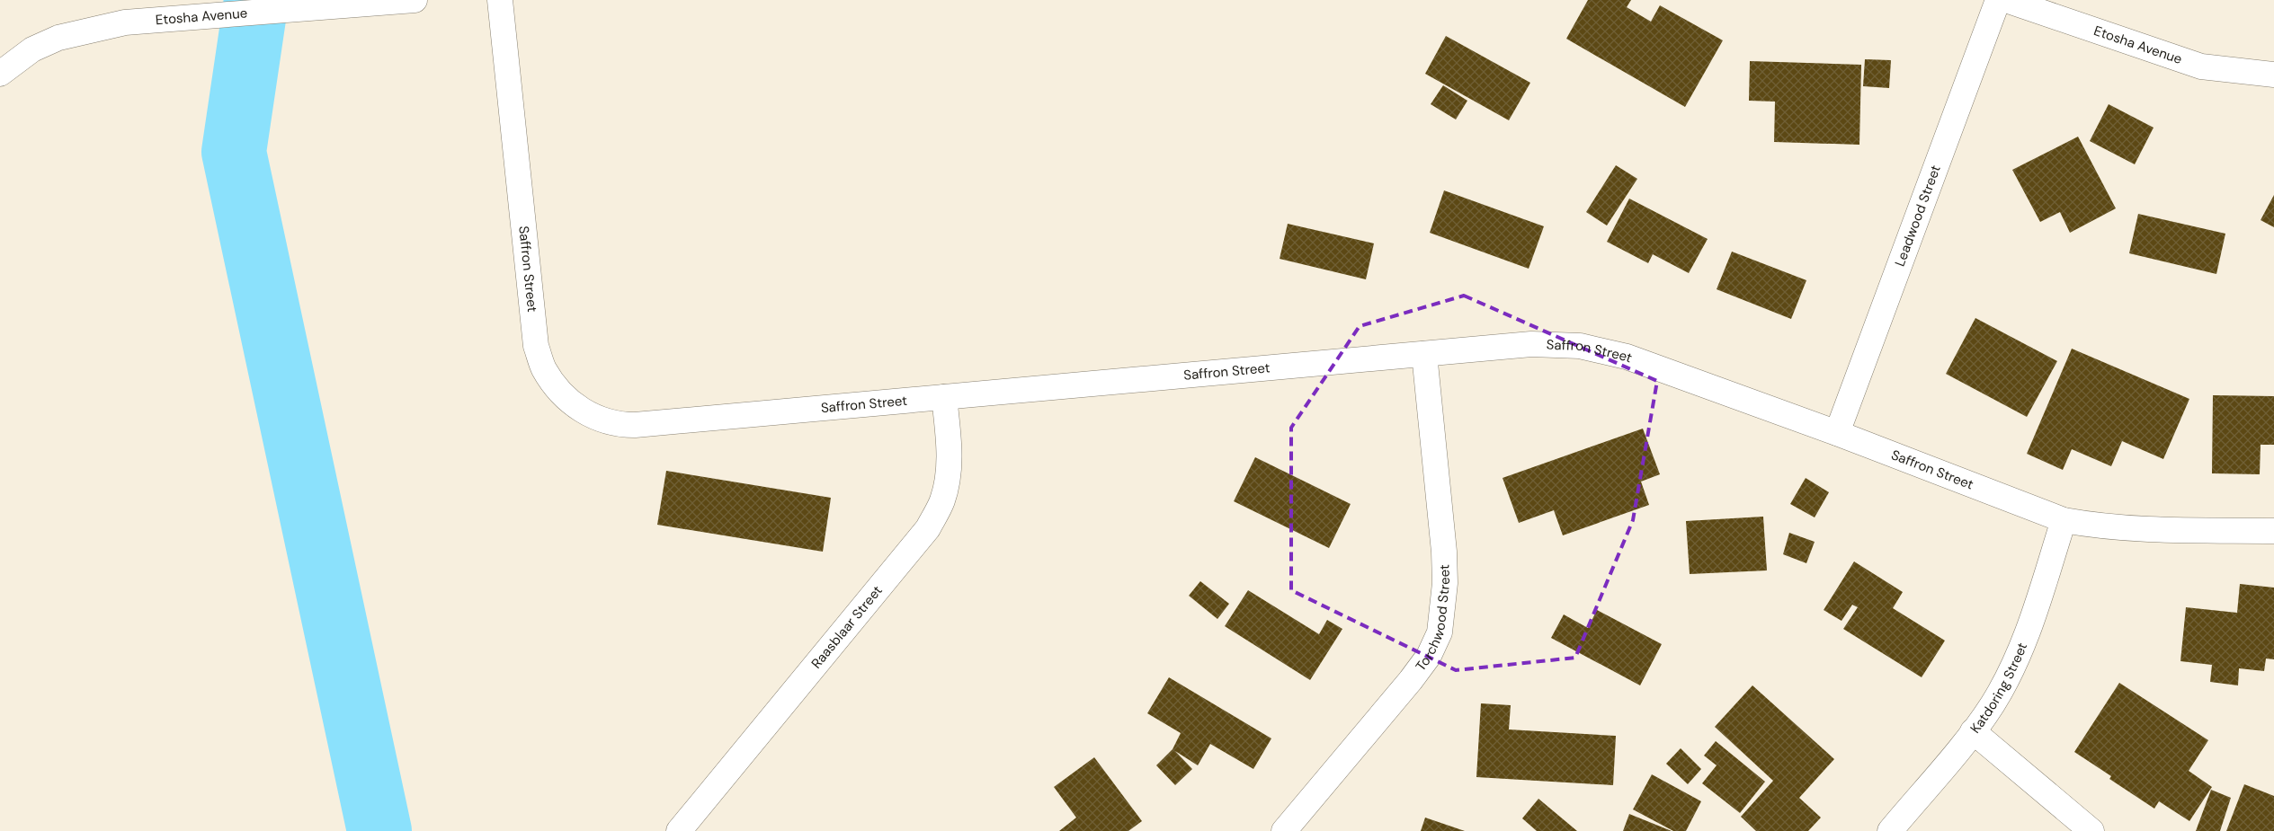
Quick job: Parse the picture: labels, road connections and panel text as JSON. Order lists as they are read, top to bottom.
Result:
{
  "streets": {
    "street": [
      "Etosha Avenue",
      "Leadwood Street",
      "Saffron Street",
      "Torchwood Street",
      "Raasblaar Street",
      "Katdoring Street"
    ]
  },
  "crossings": [
    ["Leadwood Street", "Saffron Street"],
    ["Saffron Street", "Torchwood Street"],
    ["Saffron Street", "Raasblaar Street"],
    ["Saffron Street", "Katdoring Street"]
  ]
}
